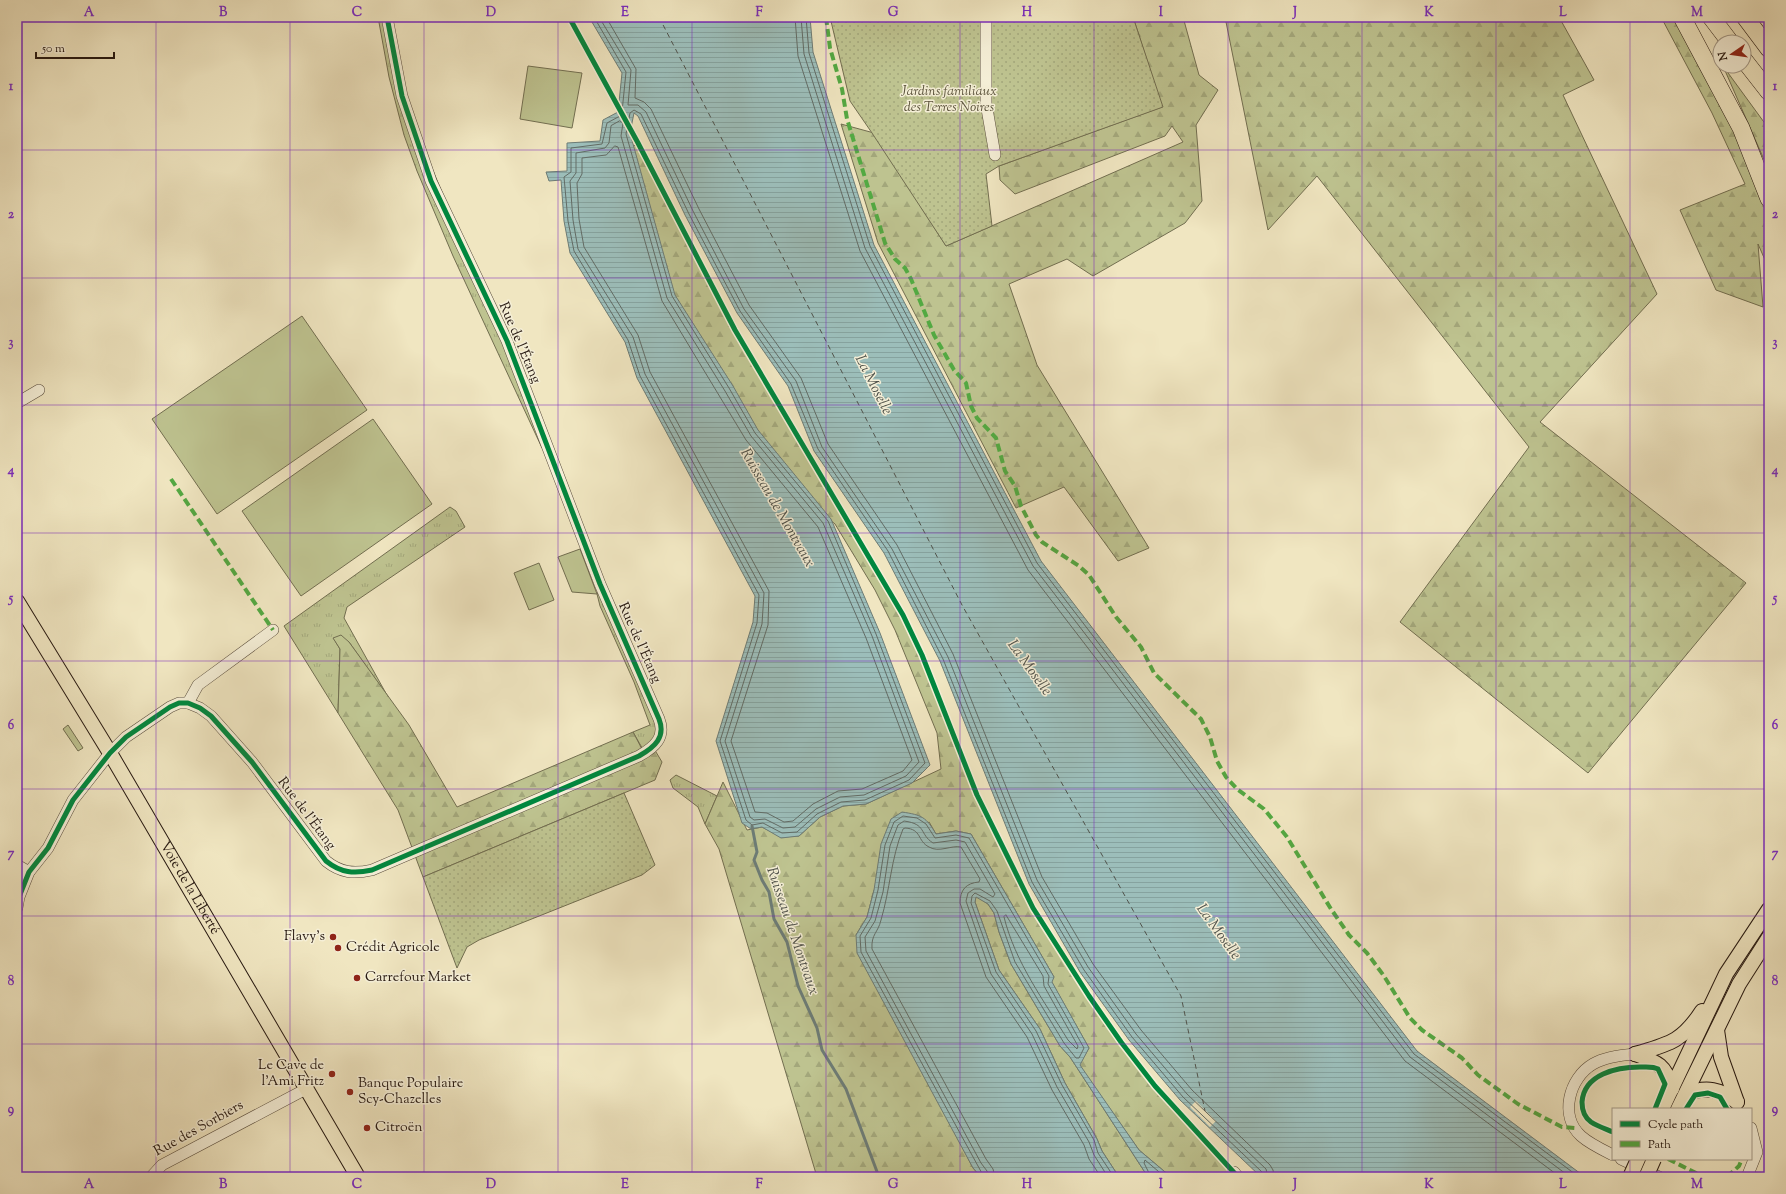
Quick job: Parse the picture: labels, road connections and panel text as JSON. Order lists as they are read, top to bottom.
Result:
{
  "streets": {
    "main road": ["Voie de la Liberté"],
    "street": ["Rue de l'Étang", "Rue des Sorbiers"]
  },
  "crossings": [
    ["Voie de la Liberté", "Rue des Sorbiers"]
  ],
  "water": ["La Moselle", "Ruisseau de Montvaux"],
  "parks": ["Jardins familiaux des Terres Noires"],
  "places": [
    "Flavy's",
    "Crédit Agricole",
    "Carrefour Market",
    "Le Cave de l'Ami Fritz",
    "Banque Populaire Scy-Chazelles",
    "Citroën"
  ],
  "legend": ["Cycle path", "Path"],
  "scale_bar": "50 m",
  "north": "left",
  "grid": {
    "columns": [
      "A",
      "B",
      "C",
      "D",
      "E",
      "F",
      "G",
      "H",
      "I",
      "J",
      "K",
      "L",
      "M"
    ],
    "rows": [
      "1",
      "2",
      "3",
      "4",
      "5",
      "6",
      "7",
      "8",
      "9"
    ]
  }
}
